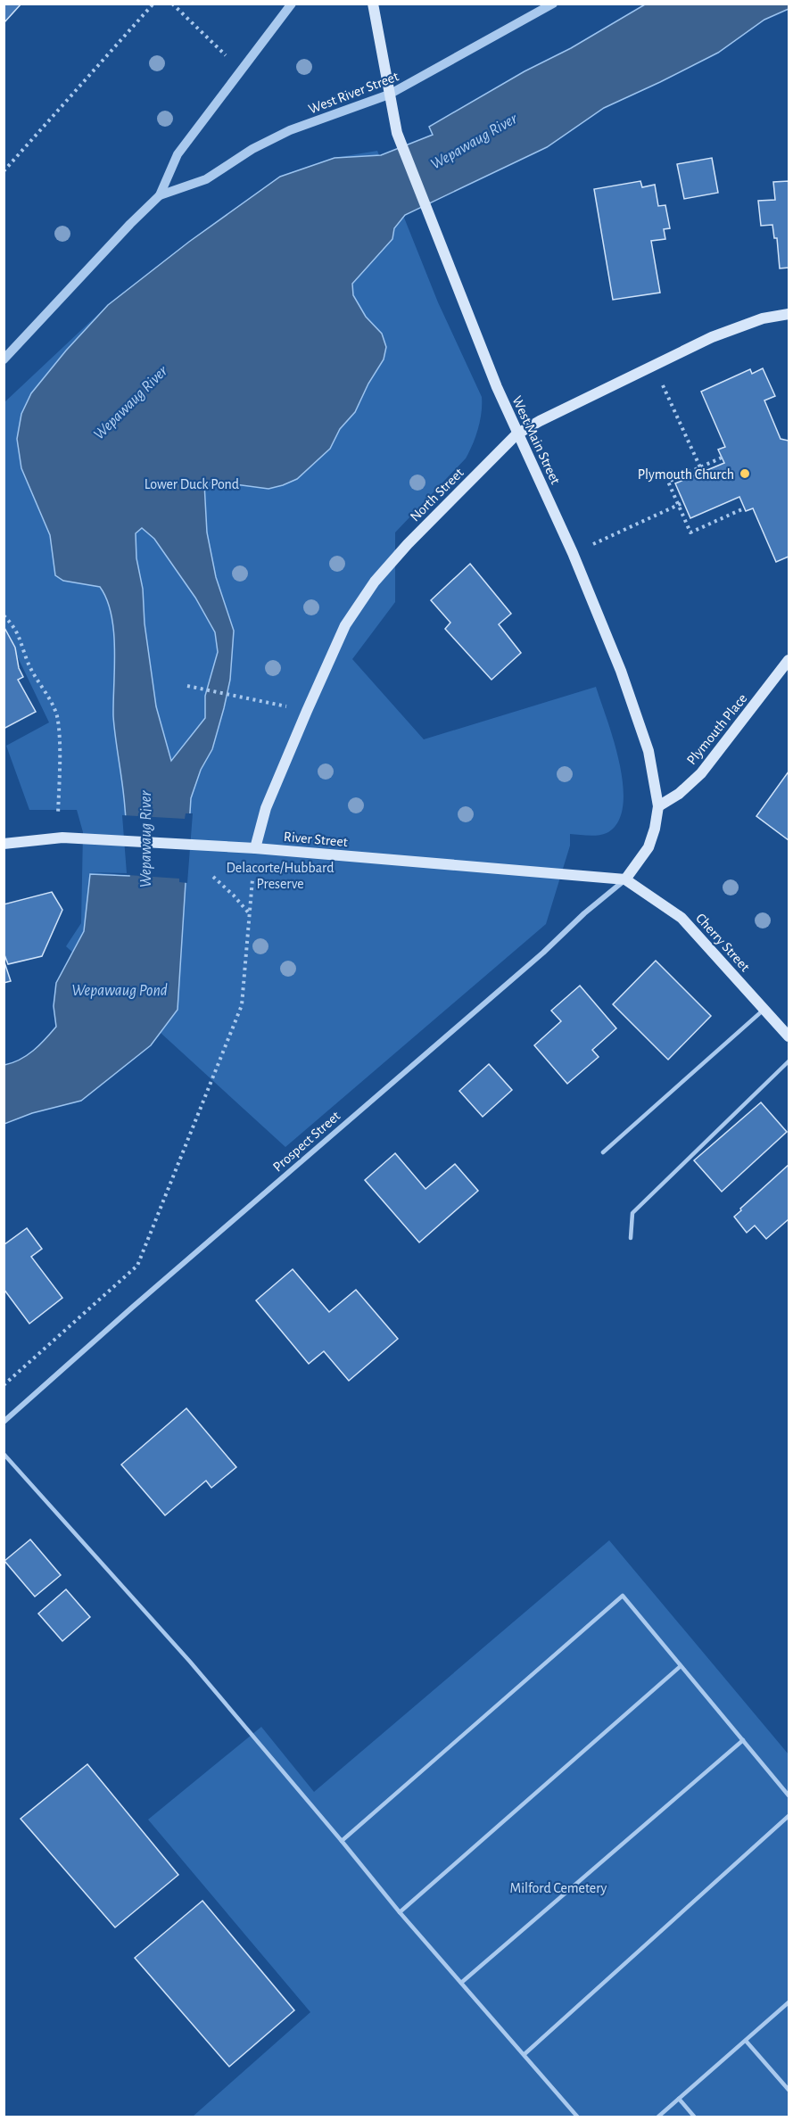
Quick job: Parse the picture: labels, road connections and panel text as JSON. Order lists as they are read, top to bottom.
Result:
{
  "streets": {
    "main road": [
      "West Main Street",
      "North Street",
      "Plymouth Place",
      "River Street",
      "Cherry Street"
    ],
    "street": ["West River Street", "Prospect Street"]
  },
  "crossings": [
    ["West River Street", "West Main Street"],
    ["West Main Street", "North Street"],
    ["West Main Street", "Plymouth Place"],
    ["West Main Street", "River Street"],
    ["West Main Street", "Cherry Street"],
    ["West Main Street", "Prospect Street"],
    ["North Street", "River Street"],
    ["River Street", "Cherry Street"],
    ["River Street", "Prospect Street"],
    ["Cherry Street", "Prospect Street"]
  ],
  "water": ["Wepawaug River", "Wepawaug Pond"],
  "parks": ["Lower Duck Pond", "Delacorte/Hubbard Preserve", "Milford Cemetery"],
  "places": ["Plymouth Church"]
}
